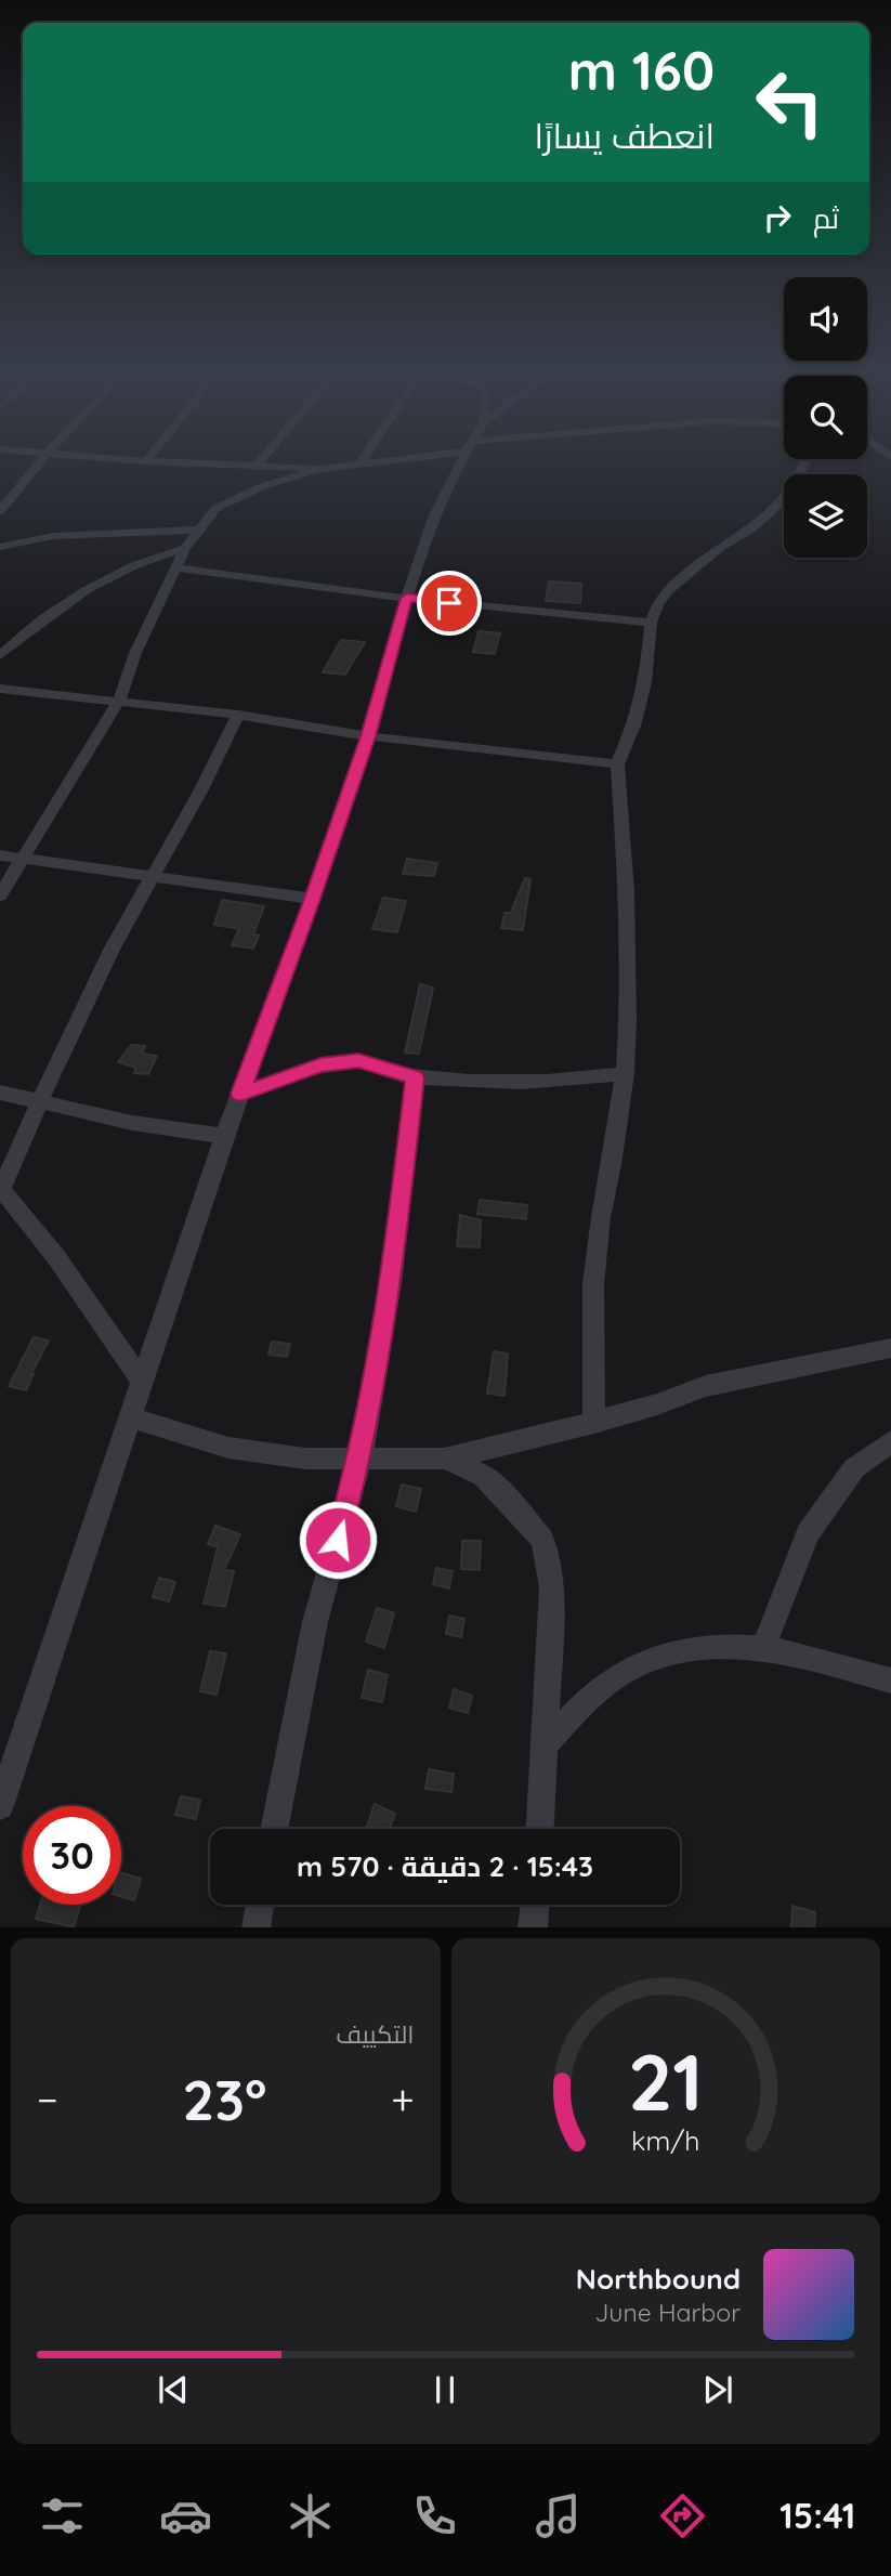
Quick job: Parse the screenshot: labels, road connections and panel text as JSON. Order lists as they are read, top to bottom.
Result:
{
  "page": {
    "turn": ["160 m", "انعطف يسارًا"],
    "then": "ثم",
    "limit": "30",
    "trip": "15:43 · 2 دقيقة · 570 m",
    "tile": "التكييف",
    "heat": ["−", "23°", "+"],
    "song": ["Northbound", "June Harbor"],
    "tabs": "15:41",
    "gauge": ["21", "km/h"]
  }
}
